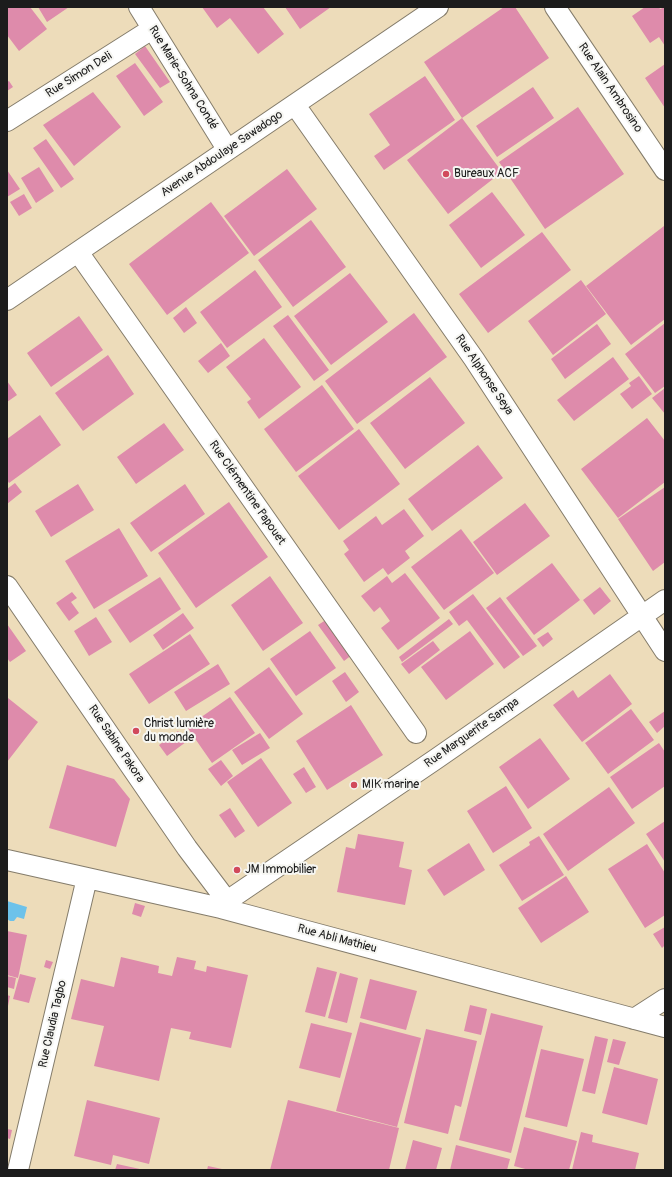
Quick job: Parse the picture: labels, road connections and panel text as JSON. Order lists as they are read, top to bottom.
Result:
{
  "streets": {
    "street": [
      "Rue Simon Deli",
      "Rue Marie-Sohna Condé",
      "Rue Alain Ambrosino",
      "Avenue Abdoulaye Sawadogo",
      "Rue Alphonse Seya",
      "Rue Clémentine Papouet",
      "Rue Marguerite Sampa",
      "Rue Sabine Pakora",
      "Rue Abli Mathieu",
      "Rue Claudia Tagbo"
    ]
  },
  "crossings": [
    ["Rue Simon Deli", "Rue Marie-Sohna Condé"],
    ["Rue Marie-Sohna Condé", "Avenue Abdoulaye Sawadogo"],
    ["Avenue Abdoulaye Sawadogo", "Rue Alphonse Seya"],
    ["Avenue Abdoulaye Sawadogo", "Rue Clémentine Papouet"],
    ["Rue Alphonse Seya", "Rue Marguerite Sampa"],
    ["Rue Marguerite Sampa", "Rue Sabine Pakora"],
    ["Rue Marguerite Sampa", "Rue Abli Mathieu"],
    ["Rue Sabine Pakora", "Rue Abli Mathieu"],
    ["Rue Abli Mathieu", "Rue Claudia Tagbo"]
  ],
  "places": [
    "Bureaux ACF",
    "Christ lumière du monde",
    "MIK marine",
    "JM Immobilier"
  ]
}
